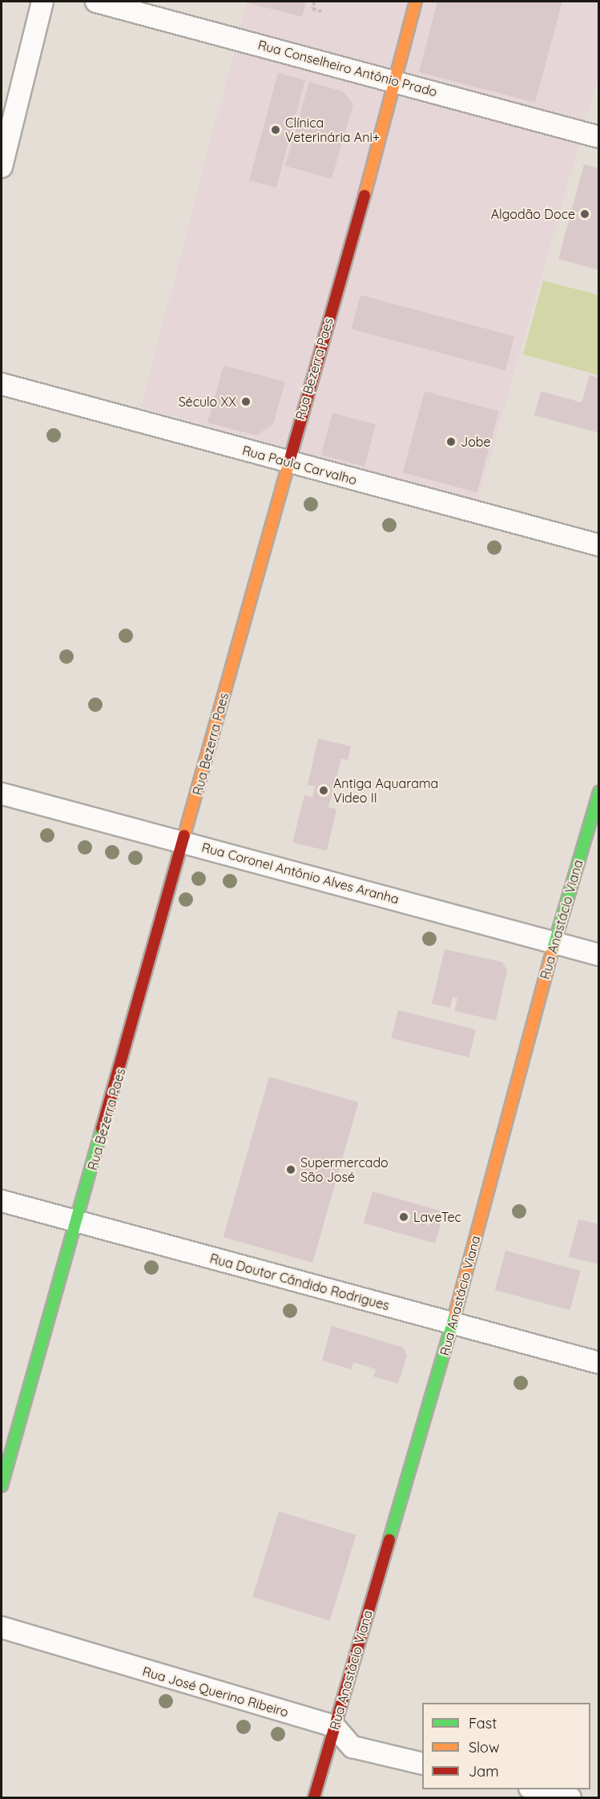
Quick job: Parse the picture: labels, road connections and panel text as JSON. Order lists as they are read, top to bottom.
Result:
{
  "streets": {
    "street": [
      "Rua Conselheiro Antônio Prado",
      "Rua Bezerra Paes",
      "Rua Paula Carvalho",
      "Rua Coronel Antônio Alves Aranha",
      "Rua Anastácio Viana",
      "Rua Doutor Cândido Rodrigues",
      "Rua José Querino Ribeiro"
    ]
  },
  "crossings": [
    ["Rua Conselheiro Antônio Prado", "Rua Bezerra Paes"],
    ["Rua Bezerra Paes", "Rua Paula Carvalho"],
    ["Rua Bezerra Paes", "Rua Coronel Antônio Alves Aranha"],
    ["Rua Bezerra Paes", "Rua Doutor Cândido Rodrigues"],
    ["Rua Coronel Antônio Alves Aranha", "Rua Anastácio Viana"],
    ["Rua Anastácio Viana", "Rua Doutor Cândido Rodrigues"],
    ["Rua Anastácio Viana", "Rua José Querino Ribeiro"]
  ],
  "places": [
    "Clínica Veterinária Ani+",
    "Algodão Doce",
    "Século XX",
    "Jobe",
    "Antiga Aquarama Video II",
    "Supermercado São José",
    "LaveTec"
  ],
  "legend": ["Fast", "Slow", "Jam"]
}
